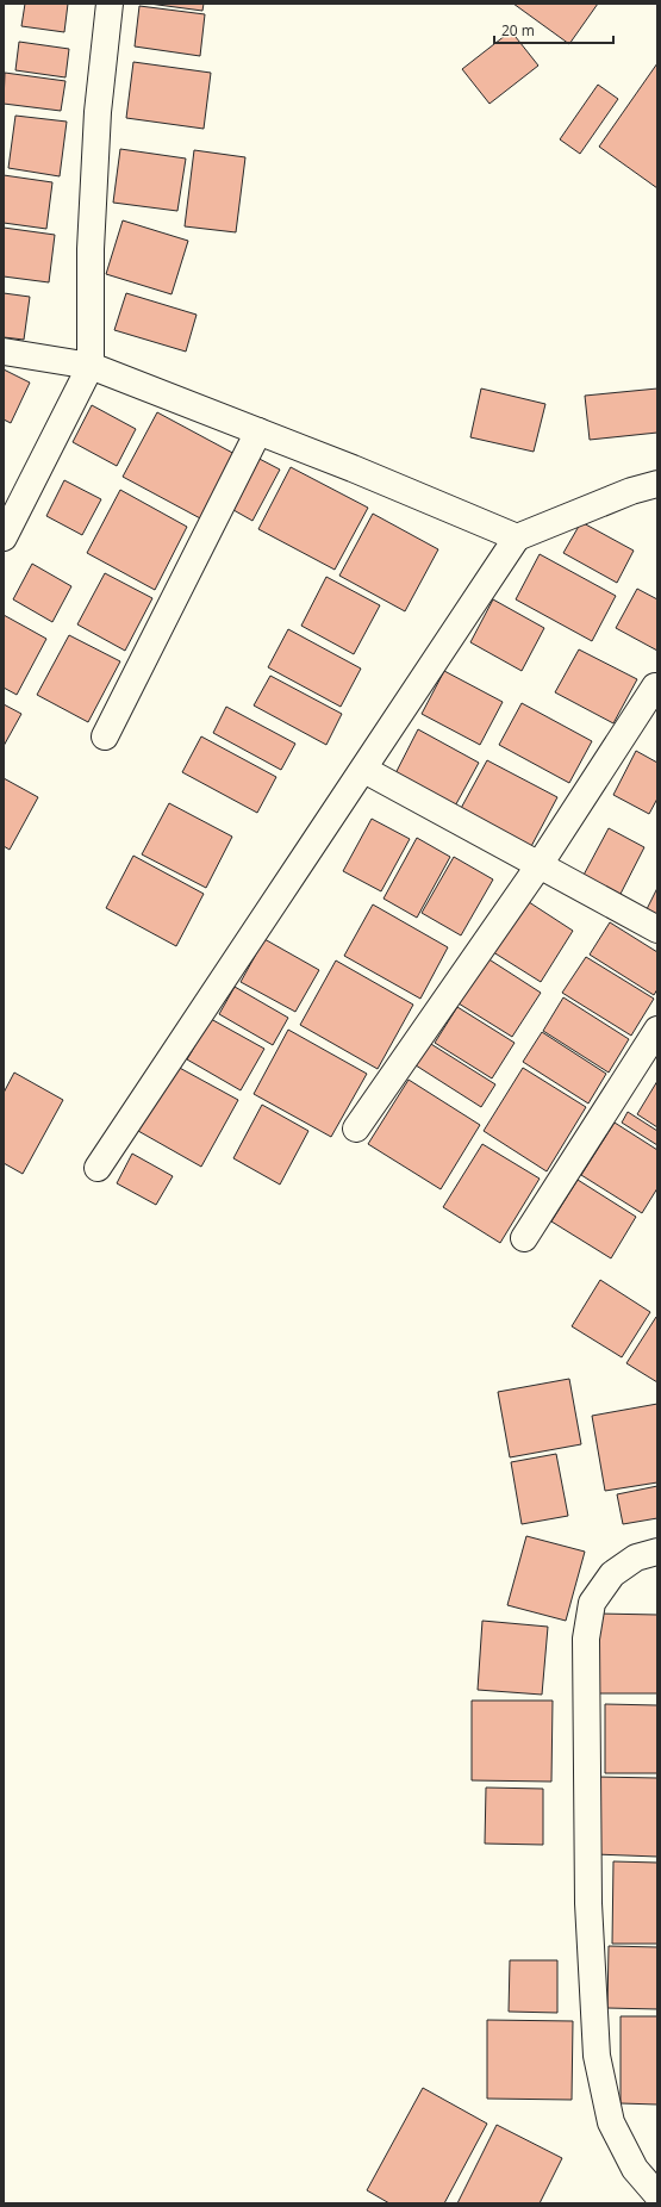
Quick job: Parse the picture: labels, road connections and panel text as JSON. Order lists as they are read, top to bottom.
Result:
{
  "scale_bar": "20 m"
}
